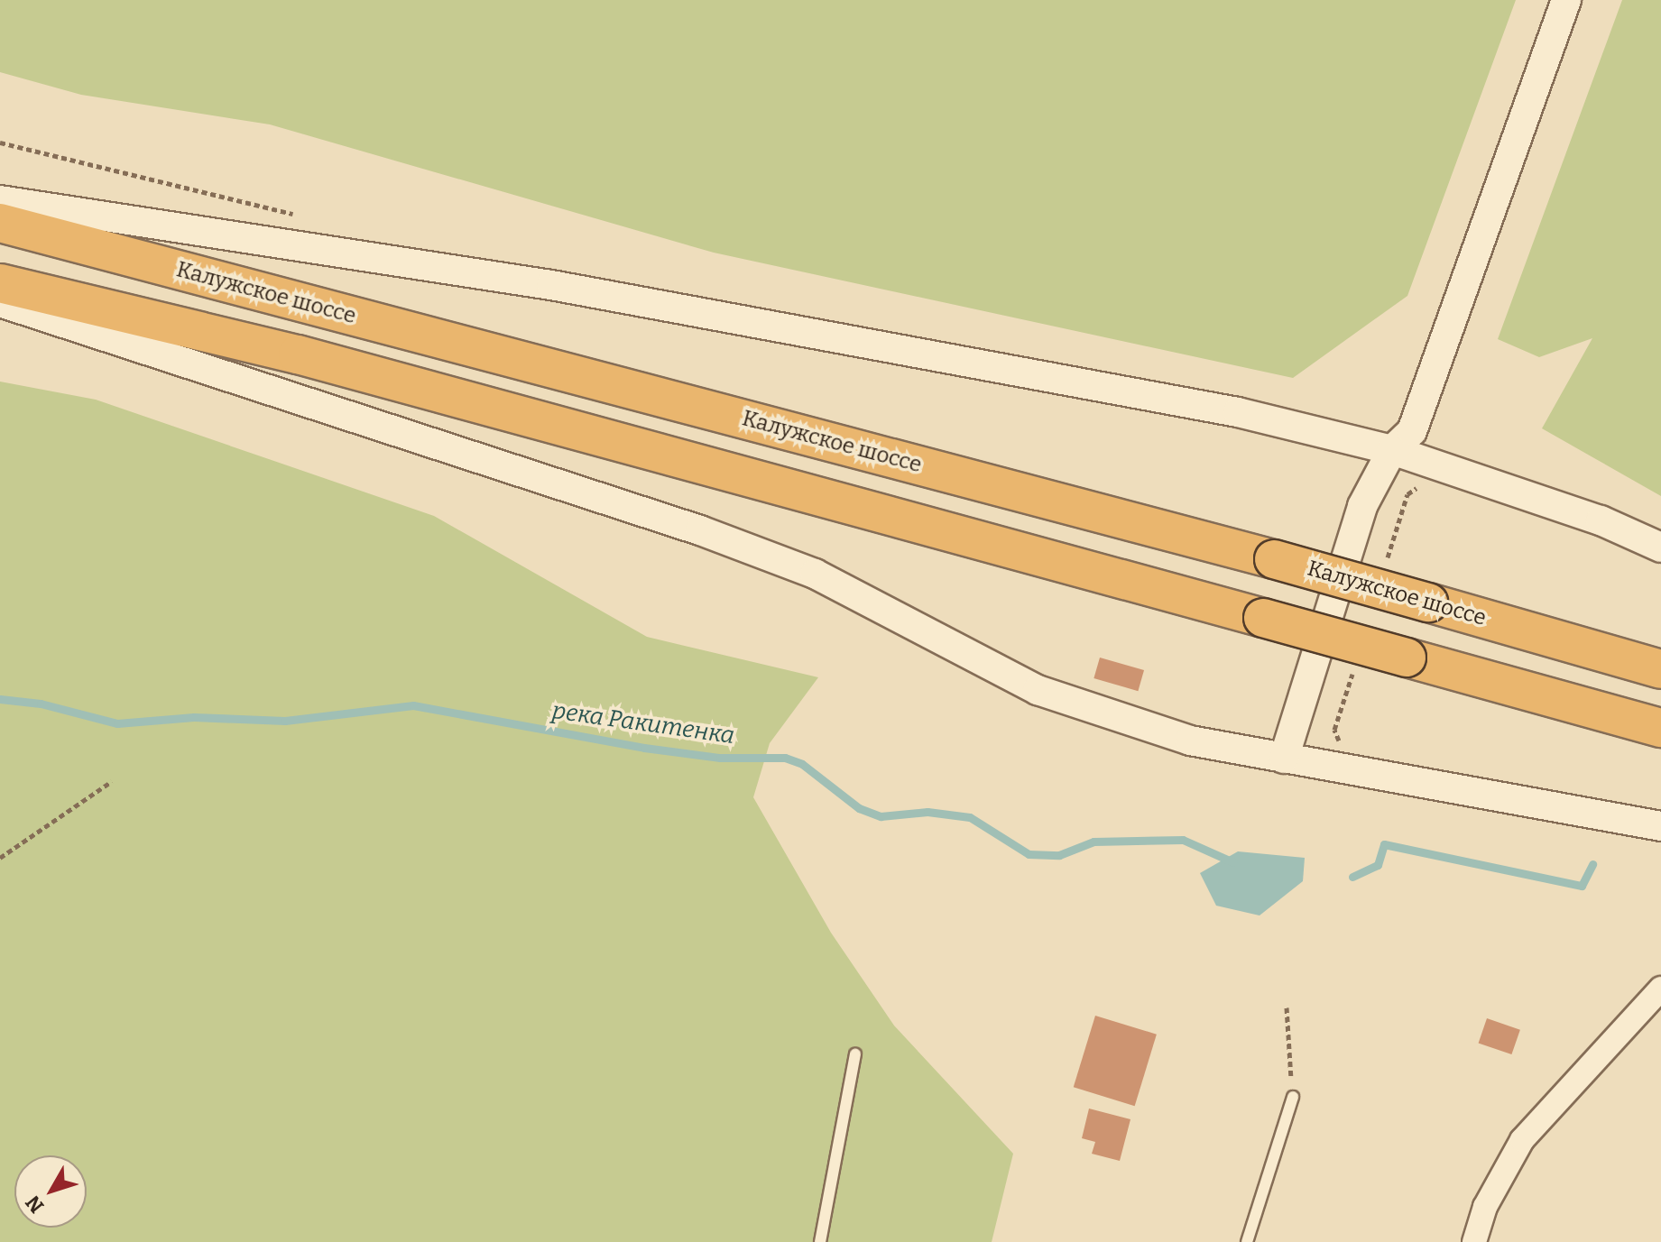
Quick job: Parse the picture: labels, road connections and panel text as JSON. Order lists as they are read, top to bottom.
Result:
{
  "streets": {
    "highway": ["Калужское шоссе"]
  },
  "water": ["река Ракитенка"],
  "north": "bottom left"
}
